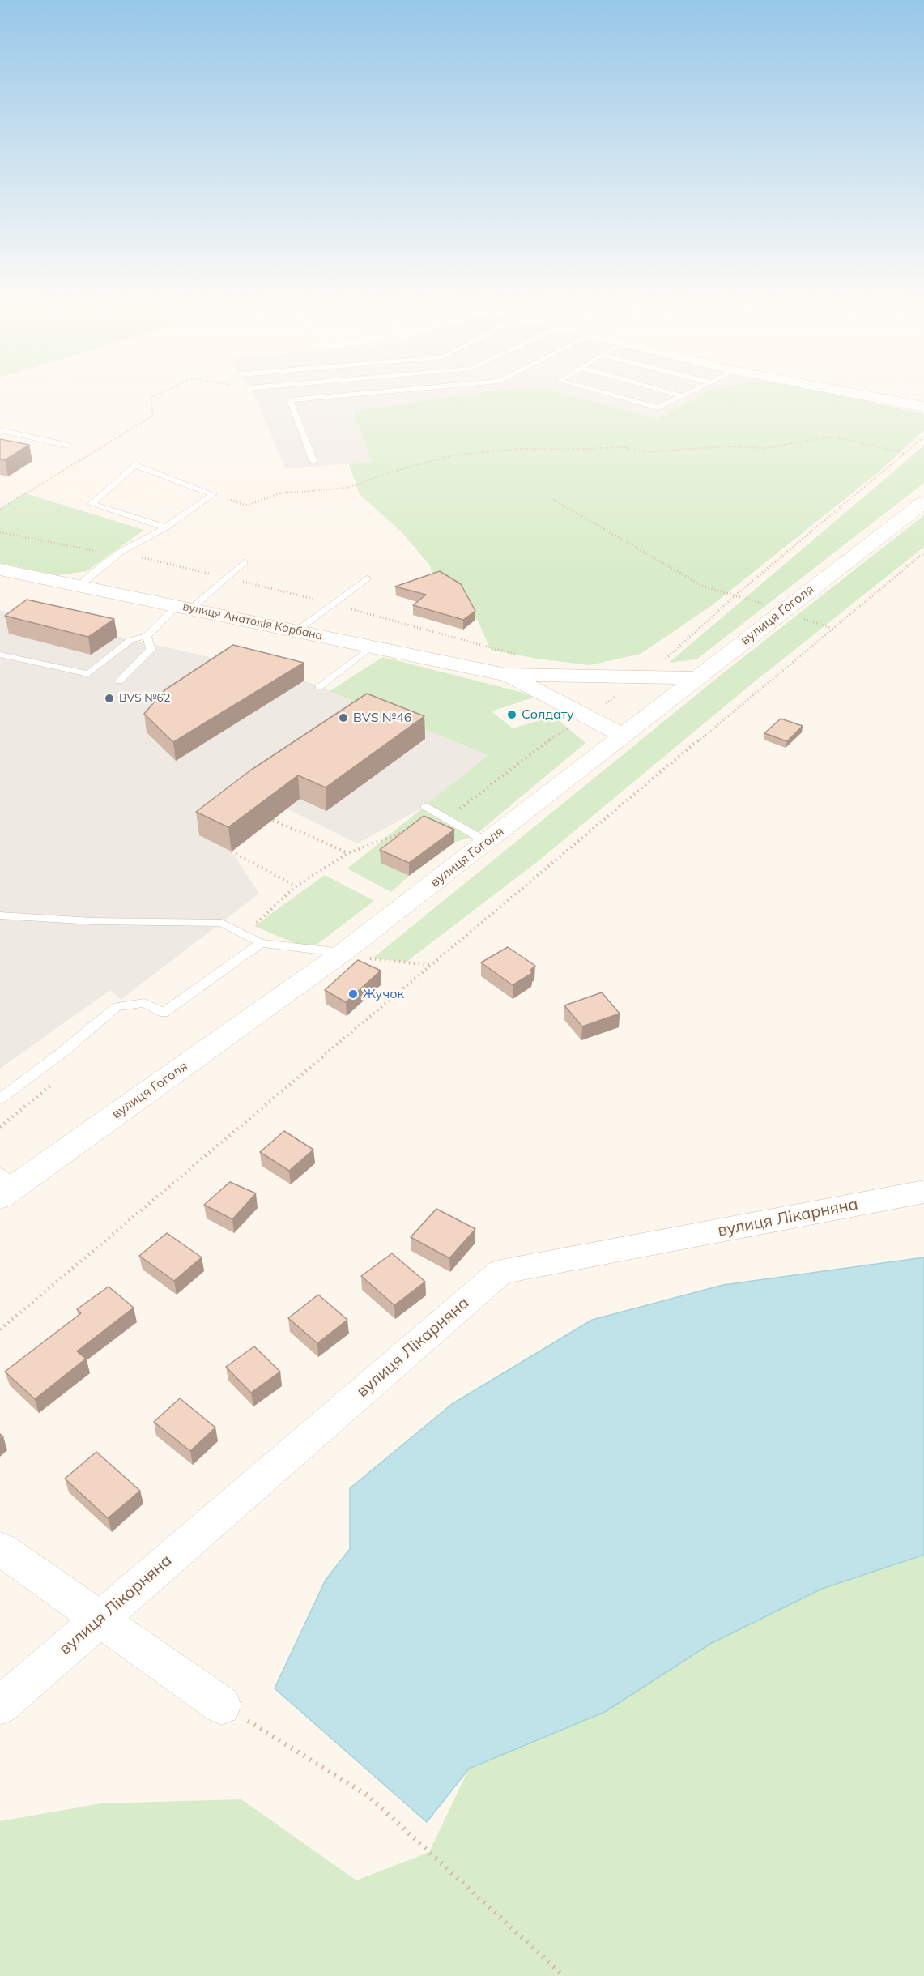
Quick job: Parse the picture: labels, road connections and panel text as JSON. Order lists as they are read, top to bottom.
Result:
{
  "streets": {
    "street": ["вулиця Гоголя", "вулиця Анатолія Карбана", "вулиця Лікарняна"]
  },
  "places": [
    "BVS №62",
    "Солдату",
    "BVS №46",
    "Жучок"
  ]
}
